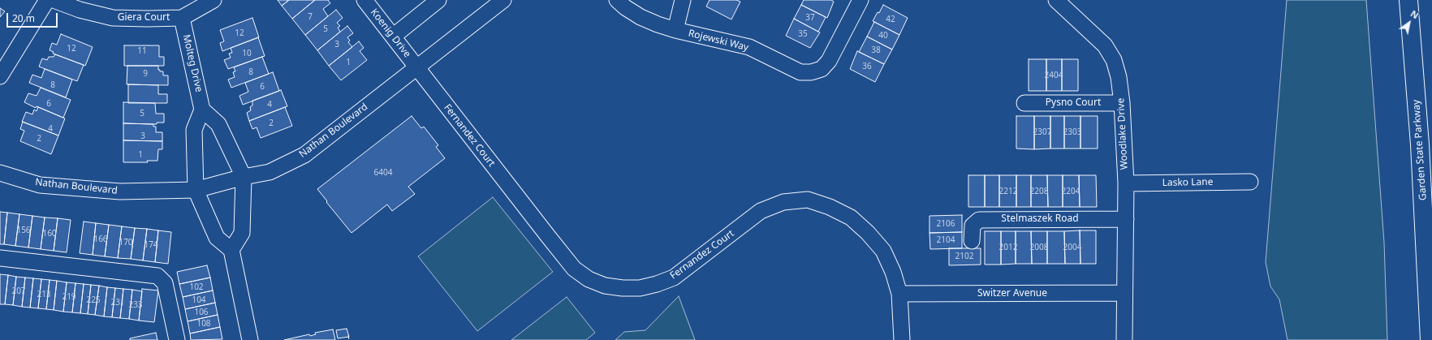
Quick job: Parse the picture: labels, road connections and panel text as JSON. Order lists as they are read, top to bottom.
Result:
{
  "streets": {
    "highway": ["Garden State Parkway"],
    "street": [
      "Giera Court",
      "Koenig Drive",
      "Rojewski Way",
      "Molteg Drive",
      "Pysno Court",
      "Nathan Boulevard",
      "Woodlake Drive",
      "Fernandez Court",
      "Lasko Lane",
      "Stelmaszek Road",
      "Switzer Avenue"
    ]
  },
  "crossings": [
    ["Giera Court", "Molteg Drive"],
    ["Koenig Drive", "Nathan Boulevard"],
    ["Koenig Drive", "Fernandez Court"],
    ["Pysno Court", "Woodlake Drive"],
    ["Nathan Boulevard", "Fernandez Court"],
    ["Woodlake Drive", "Lasko Lane"],
    ["Woodlake Drive", "Stelmaszek Road"],
    ["Woodlake Drive", "Switzer Avenue"],
    ["Fernandez Court", "Switzer Avenue"]
  ],
  "house_numbers": [
    "7",
    "37",
    "42",
    "5",
    "12",
    "35",
    "40",
    "3",
    "12",
    "38",
    "11",
    "10",
    "1",
    "36",
    "8",
    "9",
    "2404",
    "8",
    "6",
    "6",
    "4",
    "5",
    "2",
    "4",
    "2307",
    "2303",
    "3",
    "2",
    "1",
    "6404",
    "2212",
    "2208",
    "2204",
    "2106",
    "156",
    "160",
    "166",
    "2104",
    "170",
    "174",
    "2012",
    "2008",
    "2004",
    "2102",
    "102",
    "207",
    "213",
    "219",
    "225",
    "104",
    "231",
    "233",
    "106",
    "108"
  ],
  "scale_bar": "20 m",
  "north": "top right"
}
